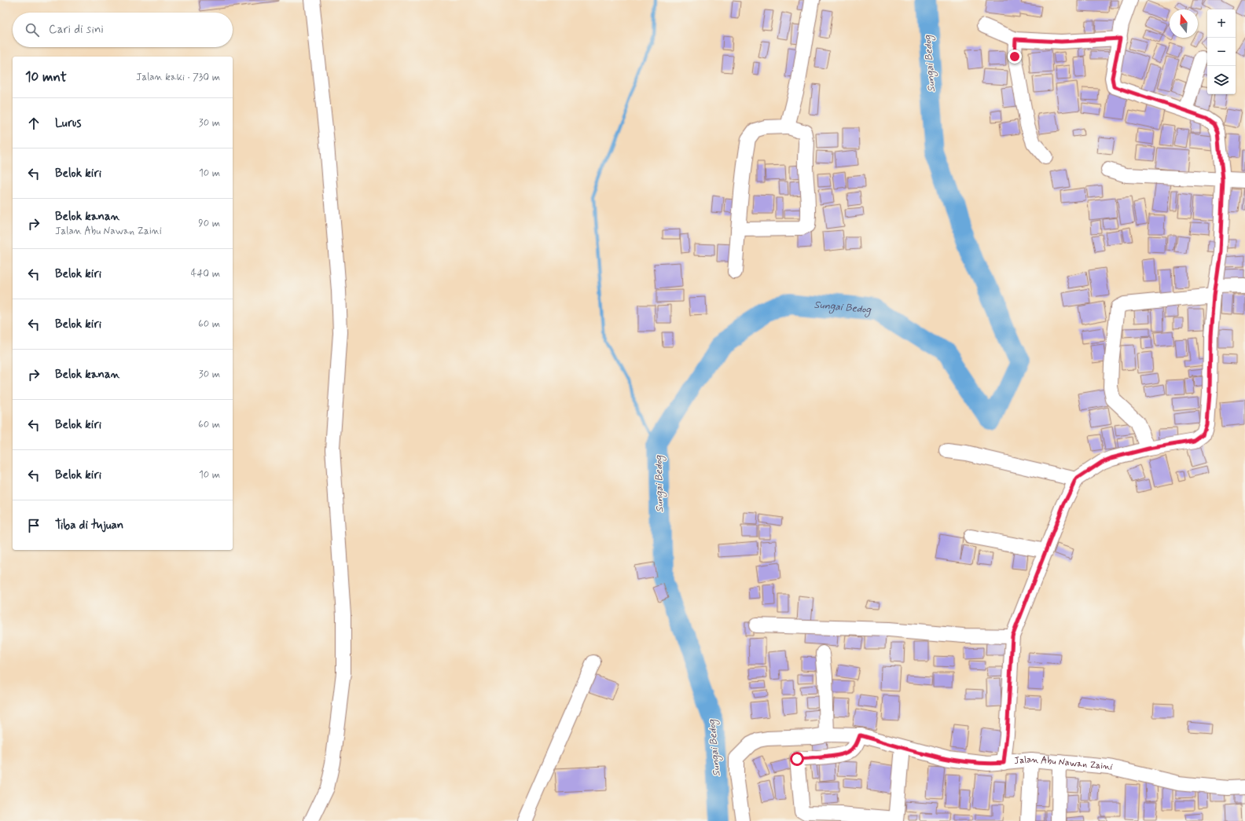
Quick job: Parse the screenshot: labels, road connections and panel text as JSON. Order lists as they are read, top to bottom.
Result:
{
  "streets": {
    "street": ["Jalan Abu Nawan Zaini"]
  },
  "water": ["Sungai Bedog"],
  "north": "top",
  "page": {
    "map_buttons": ["+", "−"],
    "search": "Cari di sini",
    "heading": ["10 mnt", "Jalan kaki · 730 m"],
    "list": [
      ["Lurus", "30 m"],
      ["Belok kiri", "10 m"],
      ["Belok kanan", "Jalan Abu Nawan Zaini", "90 m"],
      ["Belok kiri", "440 m"],
      ["Belok kiri", "60 m"],
      ["Belok kanan", "30 m"],
      ["Belok kiri", "60 m"],
      ["Belok kiri", "10 m"],
      "Tiba di tujuan"
    ]
  }
}
